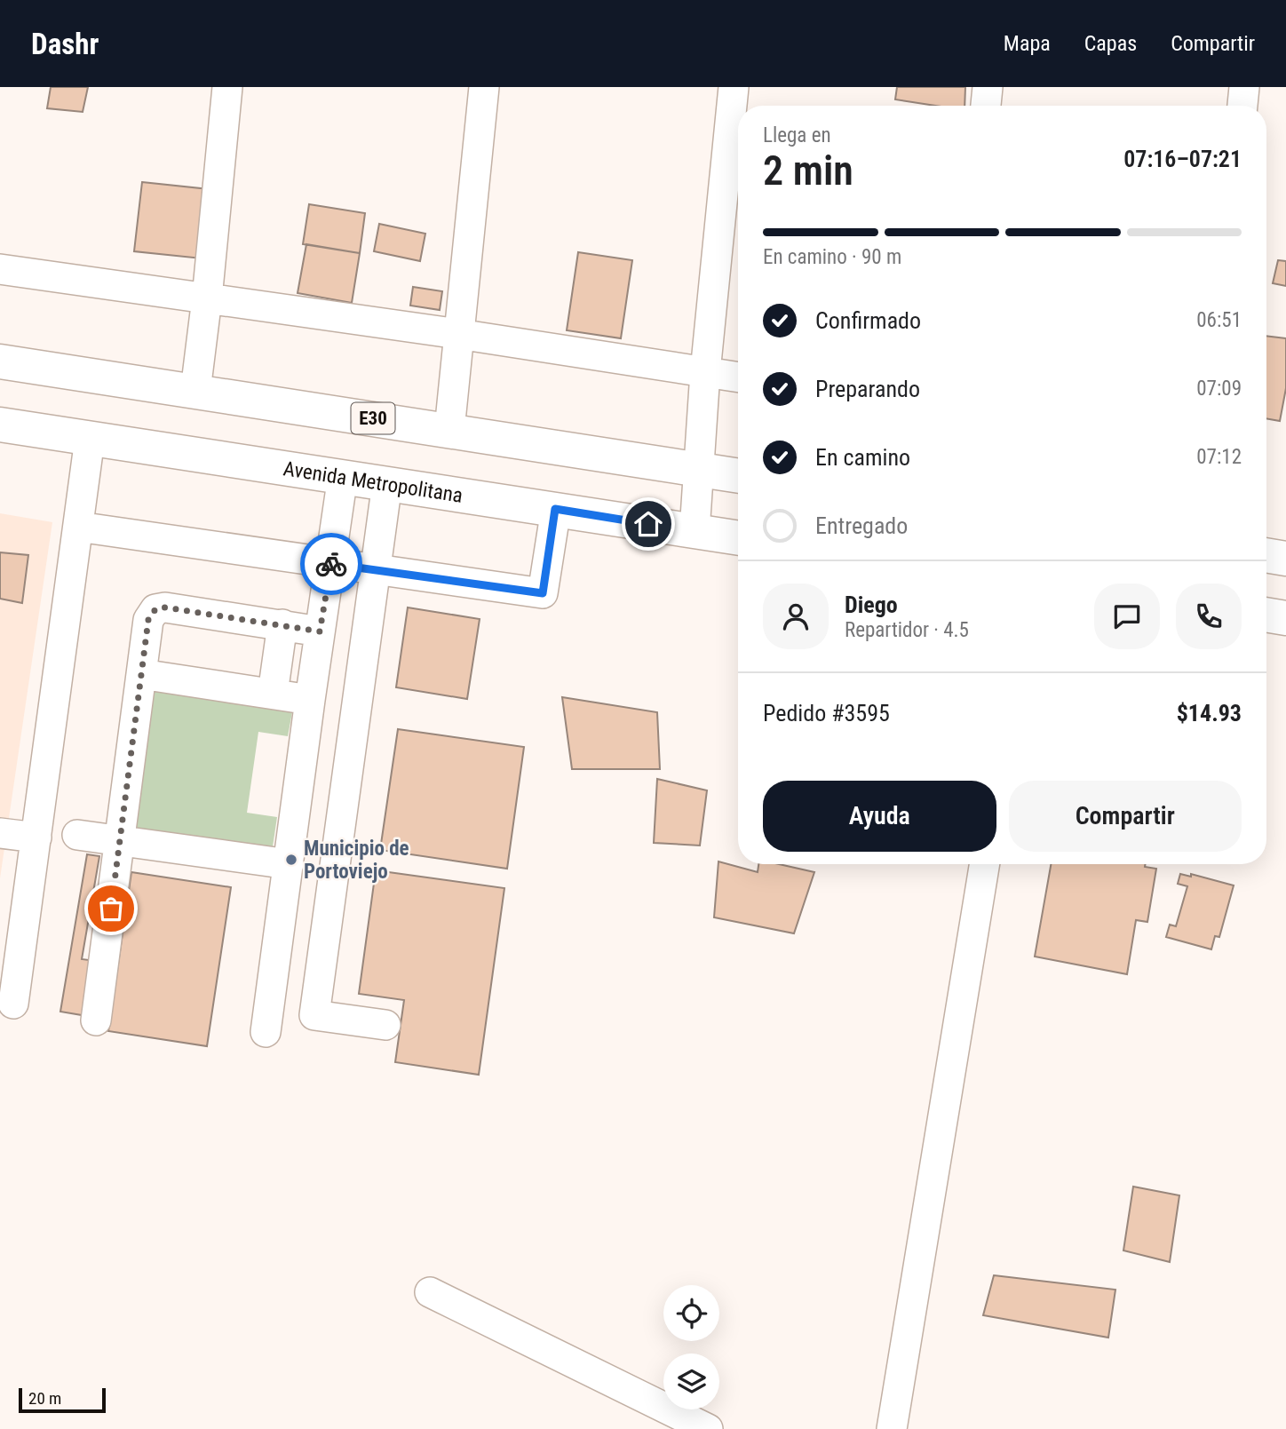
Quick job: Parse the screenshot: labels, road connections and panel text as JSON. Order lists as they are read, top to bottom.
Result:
{
  "streets": {
    "highway": ["E30", "Avenida Metropolitana"]
  },
  "places": ["Municipio de Portoviejo"],
  "scale_bar": "20 m",
  "page": {
    "header": "Dashr",
    "nav": ["Mapa", "Capas", "Compartir"],
    "heading": ["2 min", "Llega en", "07:16–07:21"],
    "panel": [
      "Diego",
      "Repartidor · 4.5",
      "Pedido #3595",
      "$14.93"
    ],
    "bar": "En camino · 90 m",
    "list": [
      ["Confirmado", "06:51"],
      ["Preparando", "07:09"],
      ["En camino", "07:12"],
      "Entregado"
    ],
    "buttons": ["Ayuda", "Compartir"],
    "scale": "20 m"
  }
}
